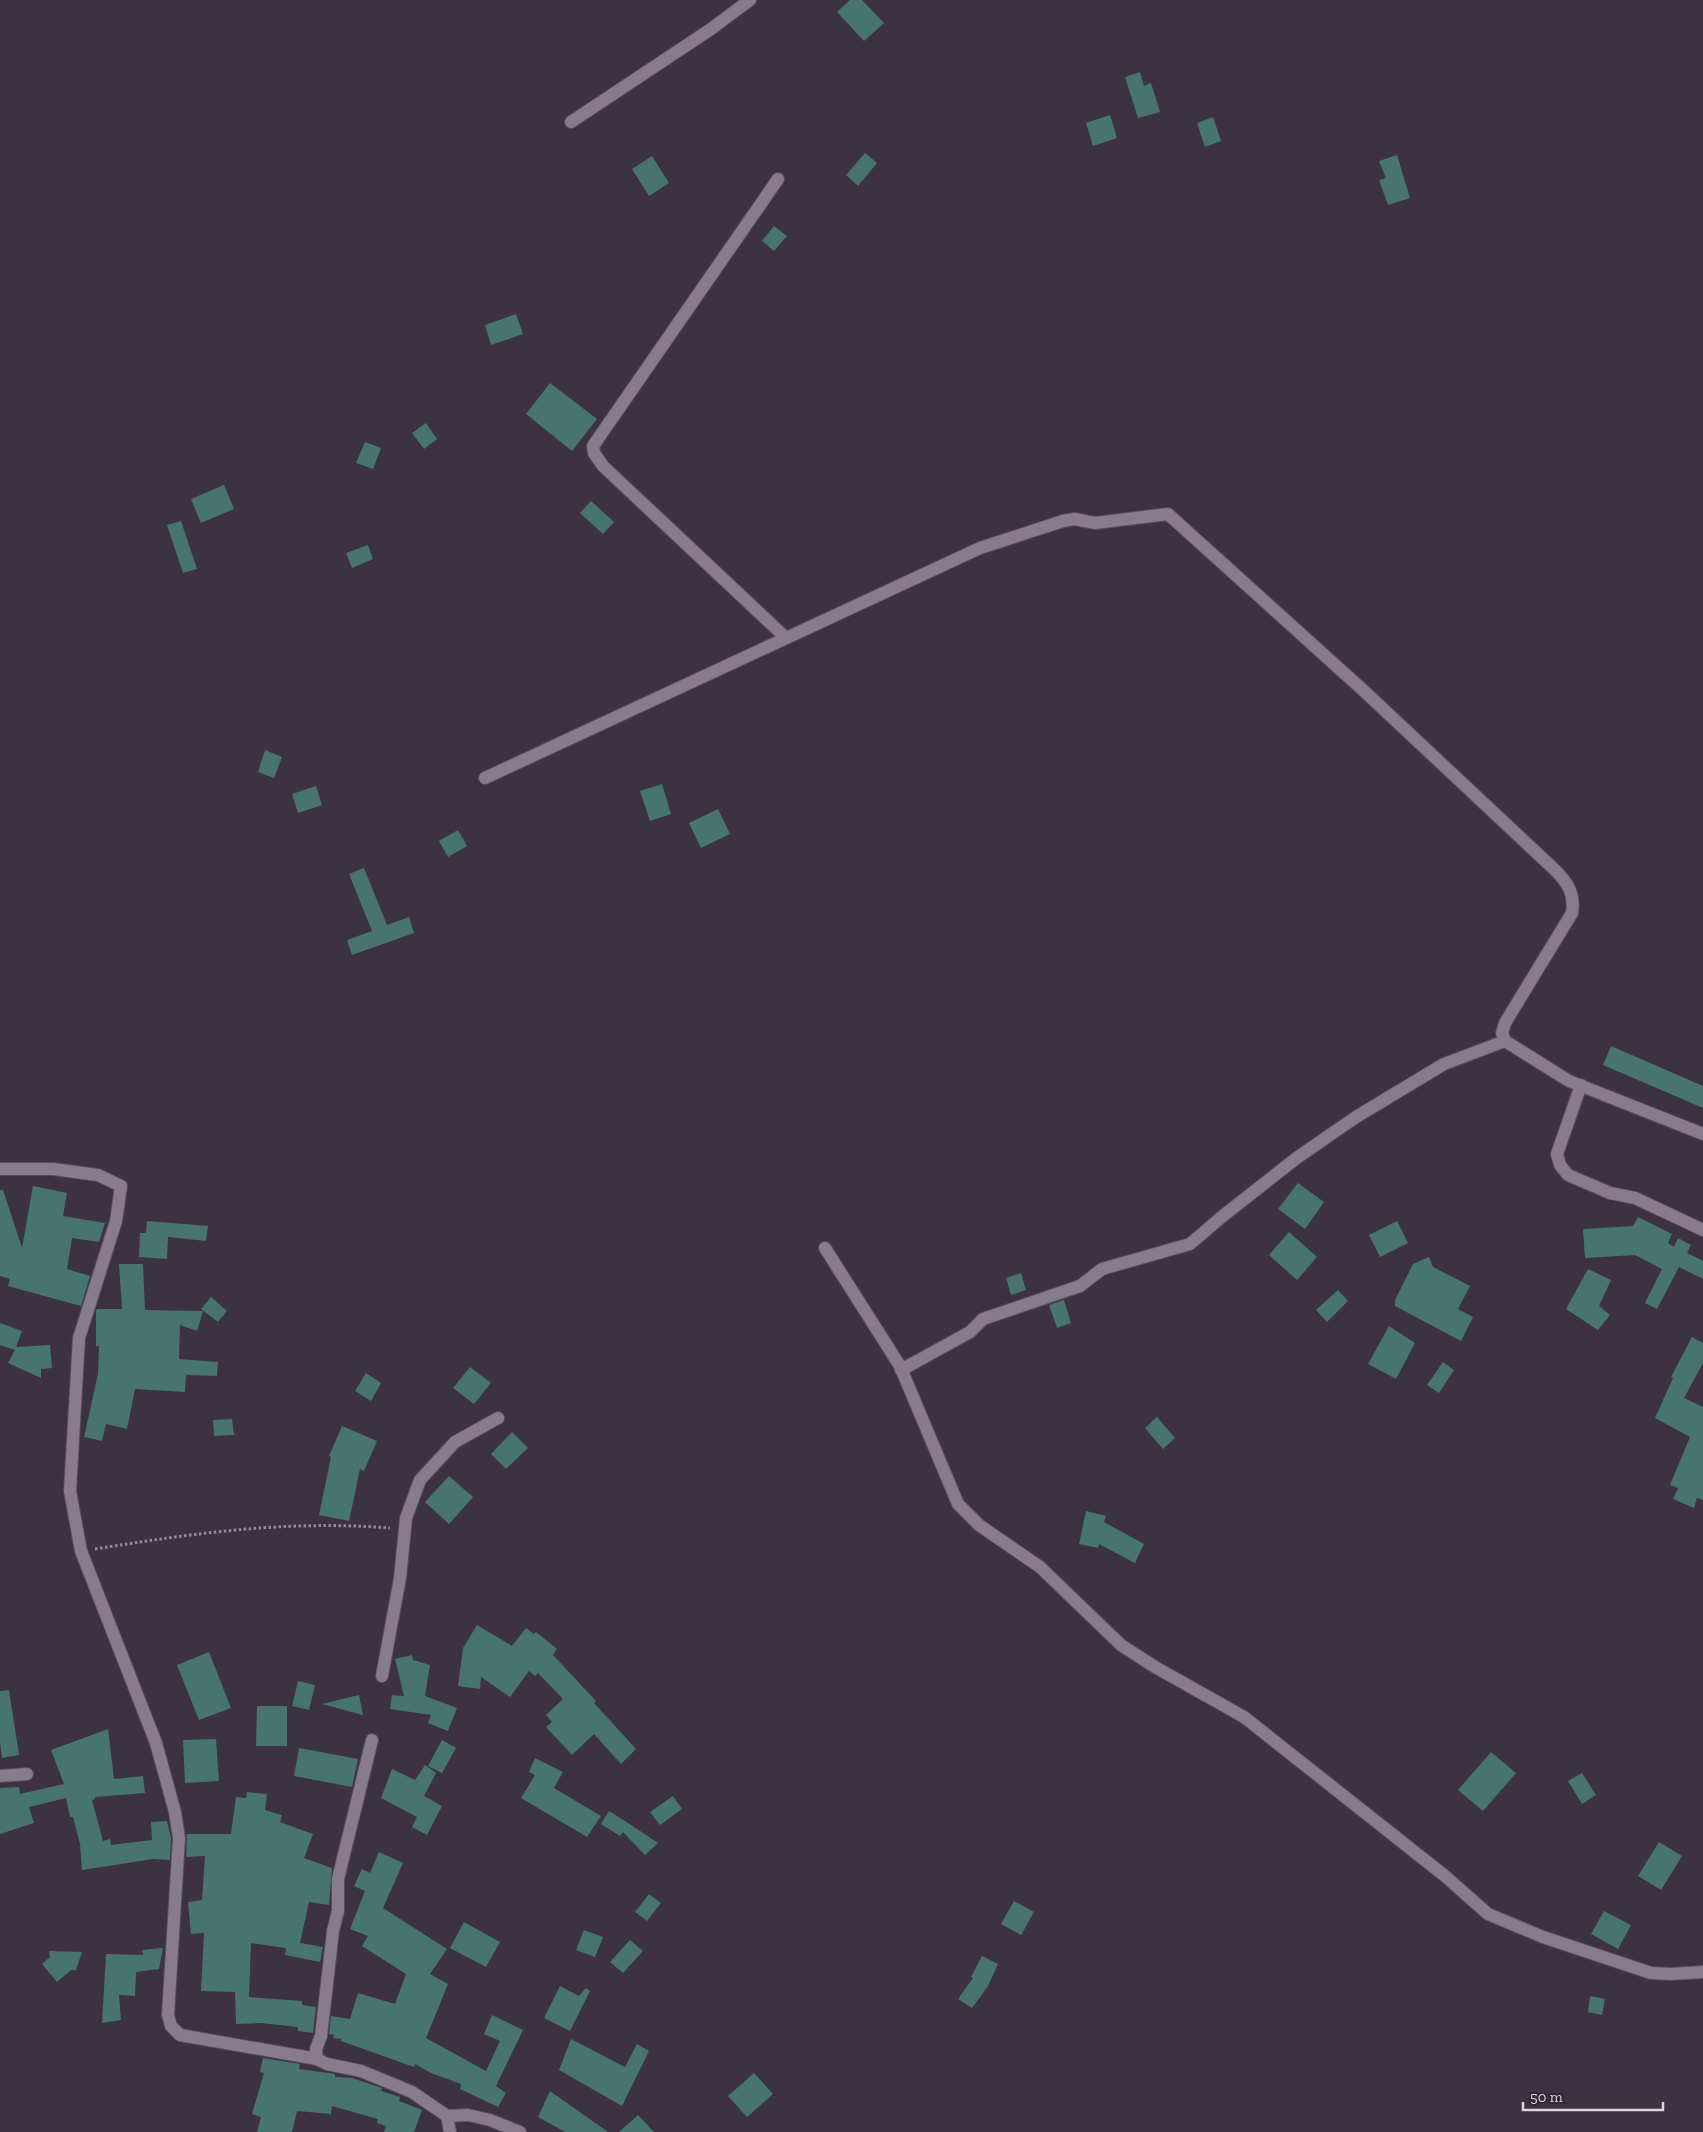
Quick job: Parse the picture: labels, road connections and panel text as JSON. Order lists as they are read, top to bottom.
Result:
{
  "scale_bar": "50 m"
}
